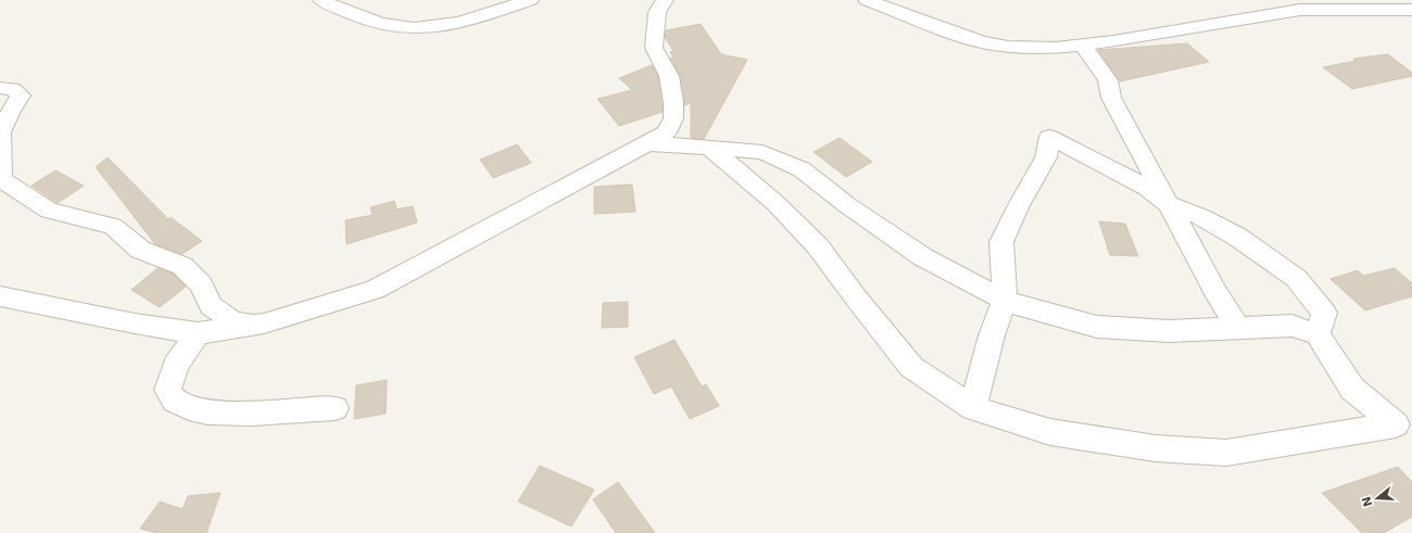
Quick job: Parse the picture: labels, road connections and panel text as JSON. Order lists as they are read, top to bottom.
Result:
{
  "north": "left"
}
